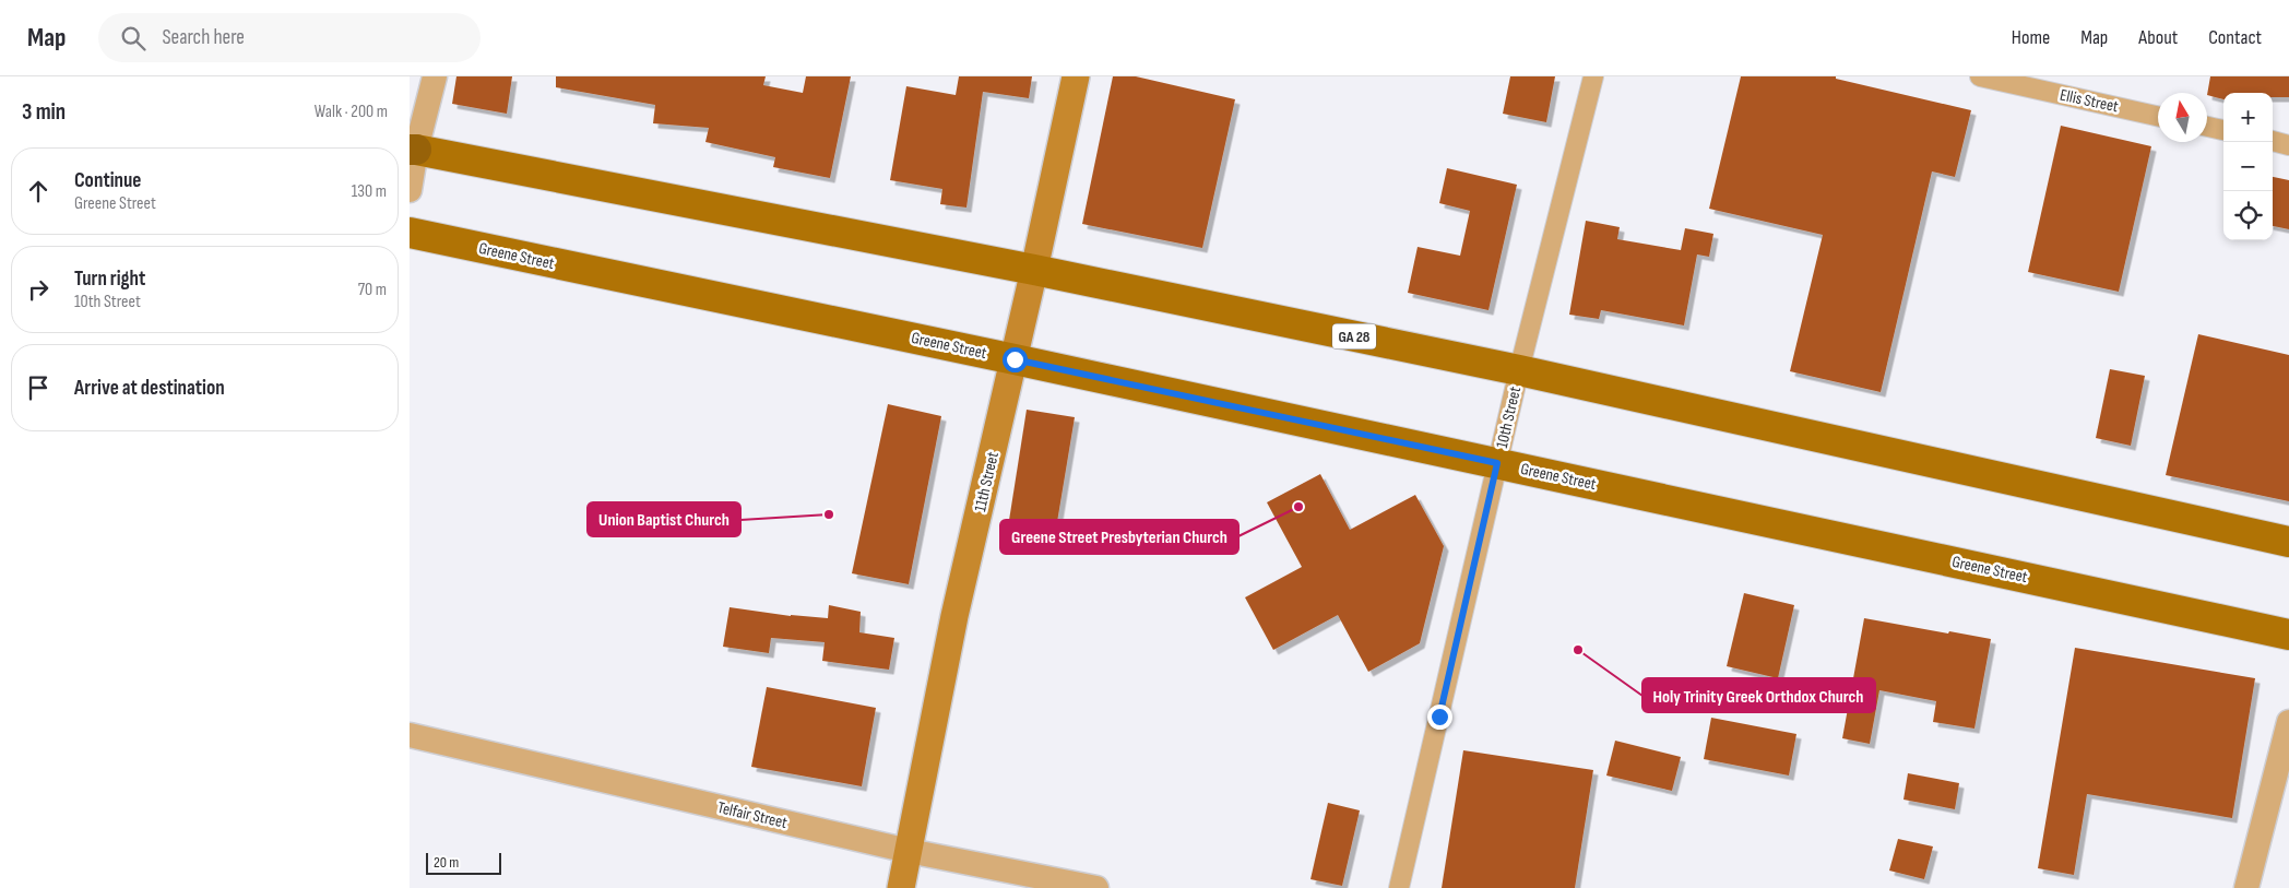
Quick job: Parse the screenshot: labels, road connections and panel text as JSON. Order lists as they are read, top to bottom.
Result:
{
  "streets": {
    "main road": ["Greene Street", "GA 28", "11th Street"],
    "street": ["Ellis Street", "10th Street", "Telfair Street"]
  },
  "crossings": [
    ["Greene Street", "10th Street"],
    ["Greene Street", "11th Street"],
    ["GA 28", "10th Street"],
    ["GA 28", "11th Street"],
    ["11th Street", "Telfair Street"]
  ],
  "places": ["Greene Street Presbyterian Church", "Union Baptist Church", "Holy Trinity Greek Orthdox Church"],
  "scale_bar": "20 m",
  "north": "top",
  "page": {
    "header": "Map",
    "search": "Search here",
    "nav": [
      "Home",
      "Map",
      "About",
      "Contact"
    ],
    "heading": ["3 min", "Walk · 200 m"],
    "map_buttons": ["+", "−"],
    "list": [
      ["Continue", "Greene Street", "130 m"],
      ["Turn right", "10th Street", "70 m"],
      "Arrive at destination"
    ],
    "scale": "20 m"
  }
}
